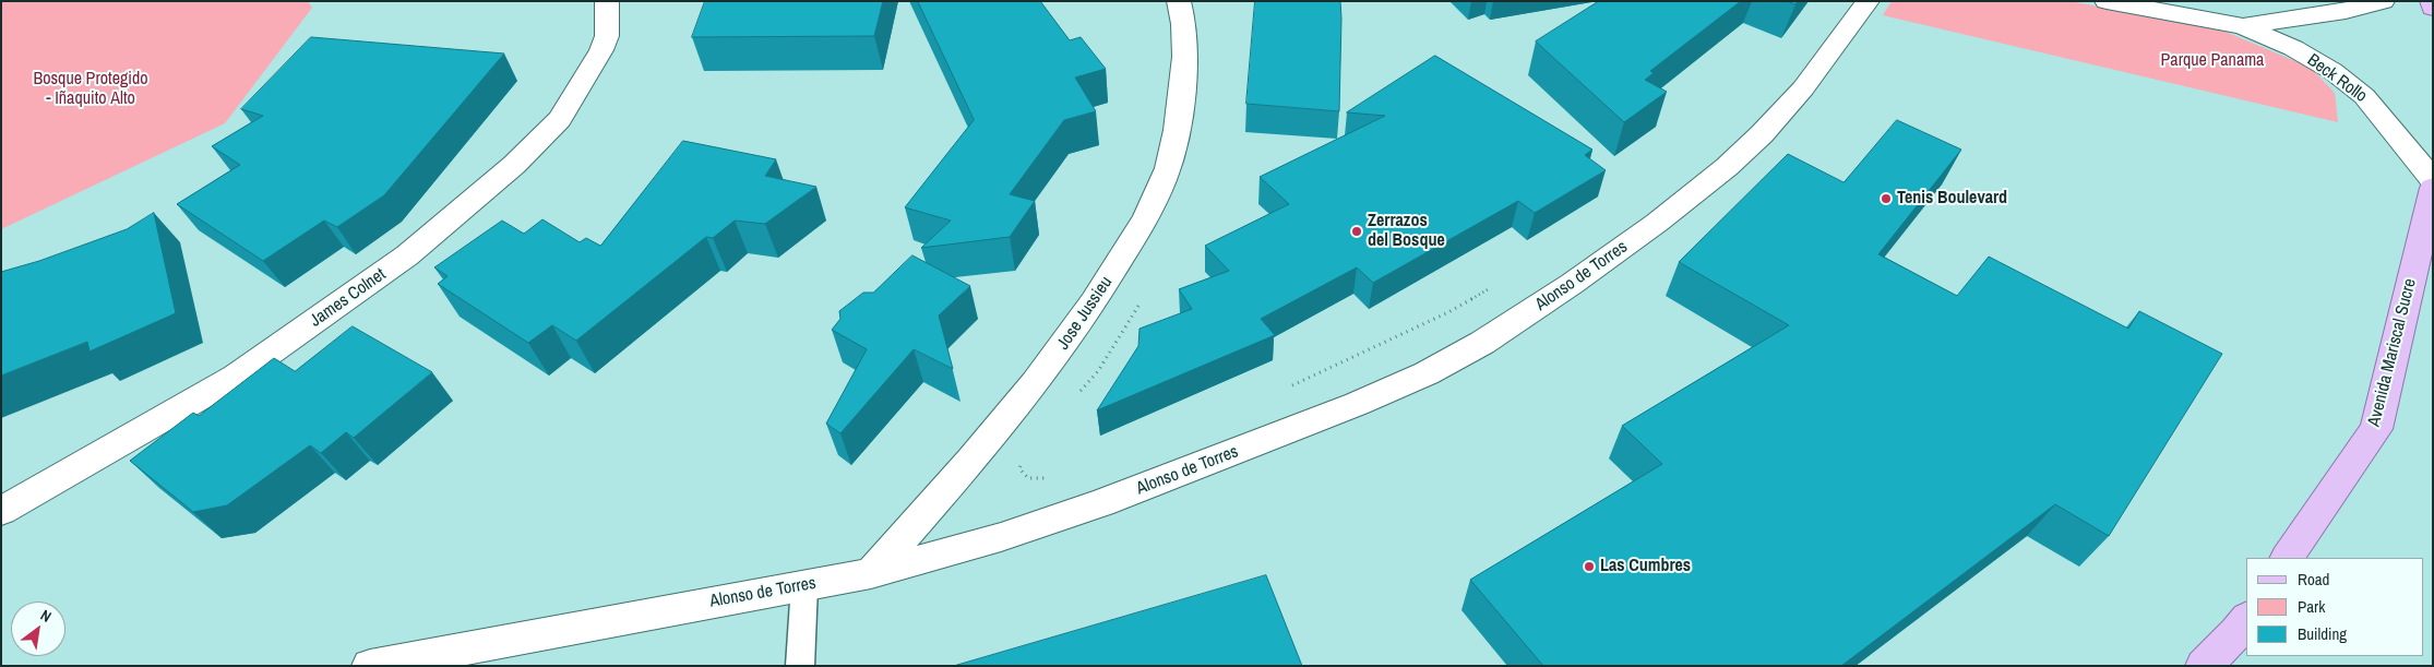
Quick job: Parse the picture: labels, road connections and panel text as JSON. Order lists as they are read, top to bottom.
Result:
{
  "streets": {
    "main road": ["Avenida Mariscal Sucre"],
    "street": [
      "Beck Rollo",
      "Alonso de Torres",
      "James Colnet",
      "Jose Jussieu"
    ]
  },
  "crossings": [
    ["Alonso de Torres", "Jose Jussieu"]
  ],
  "parks": ["Parque Panama", "Bosque Protegido - Iñaquito Alto"],
  "places": ["Tenis Boulevard", "Zerrazos del Bosque", "Las Cumbres"],
  "legend": ["Road", "Park", "Building"],
  "north": "top right"
}
